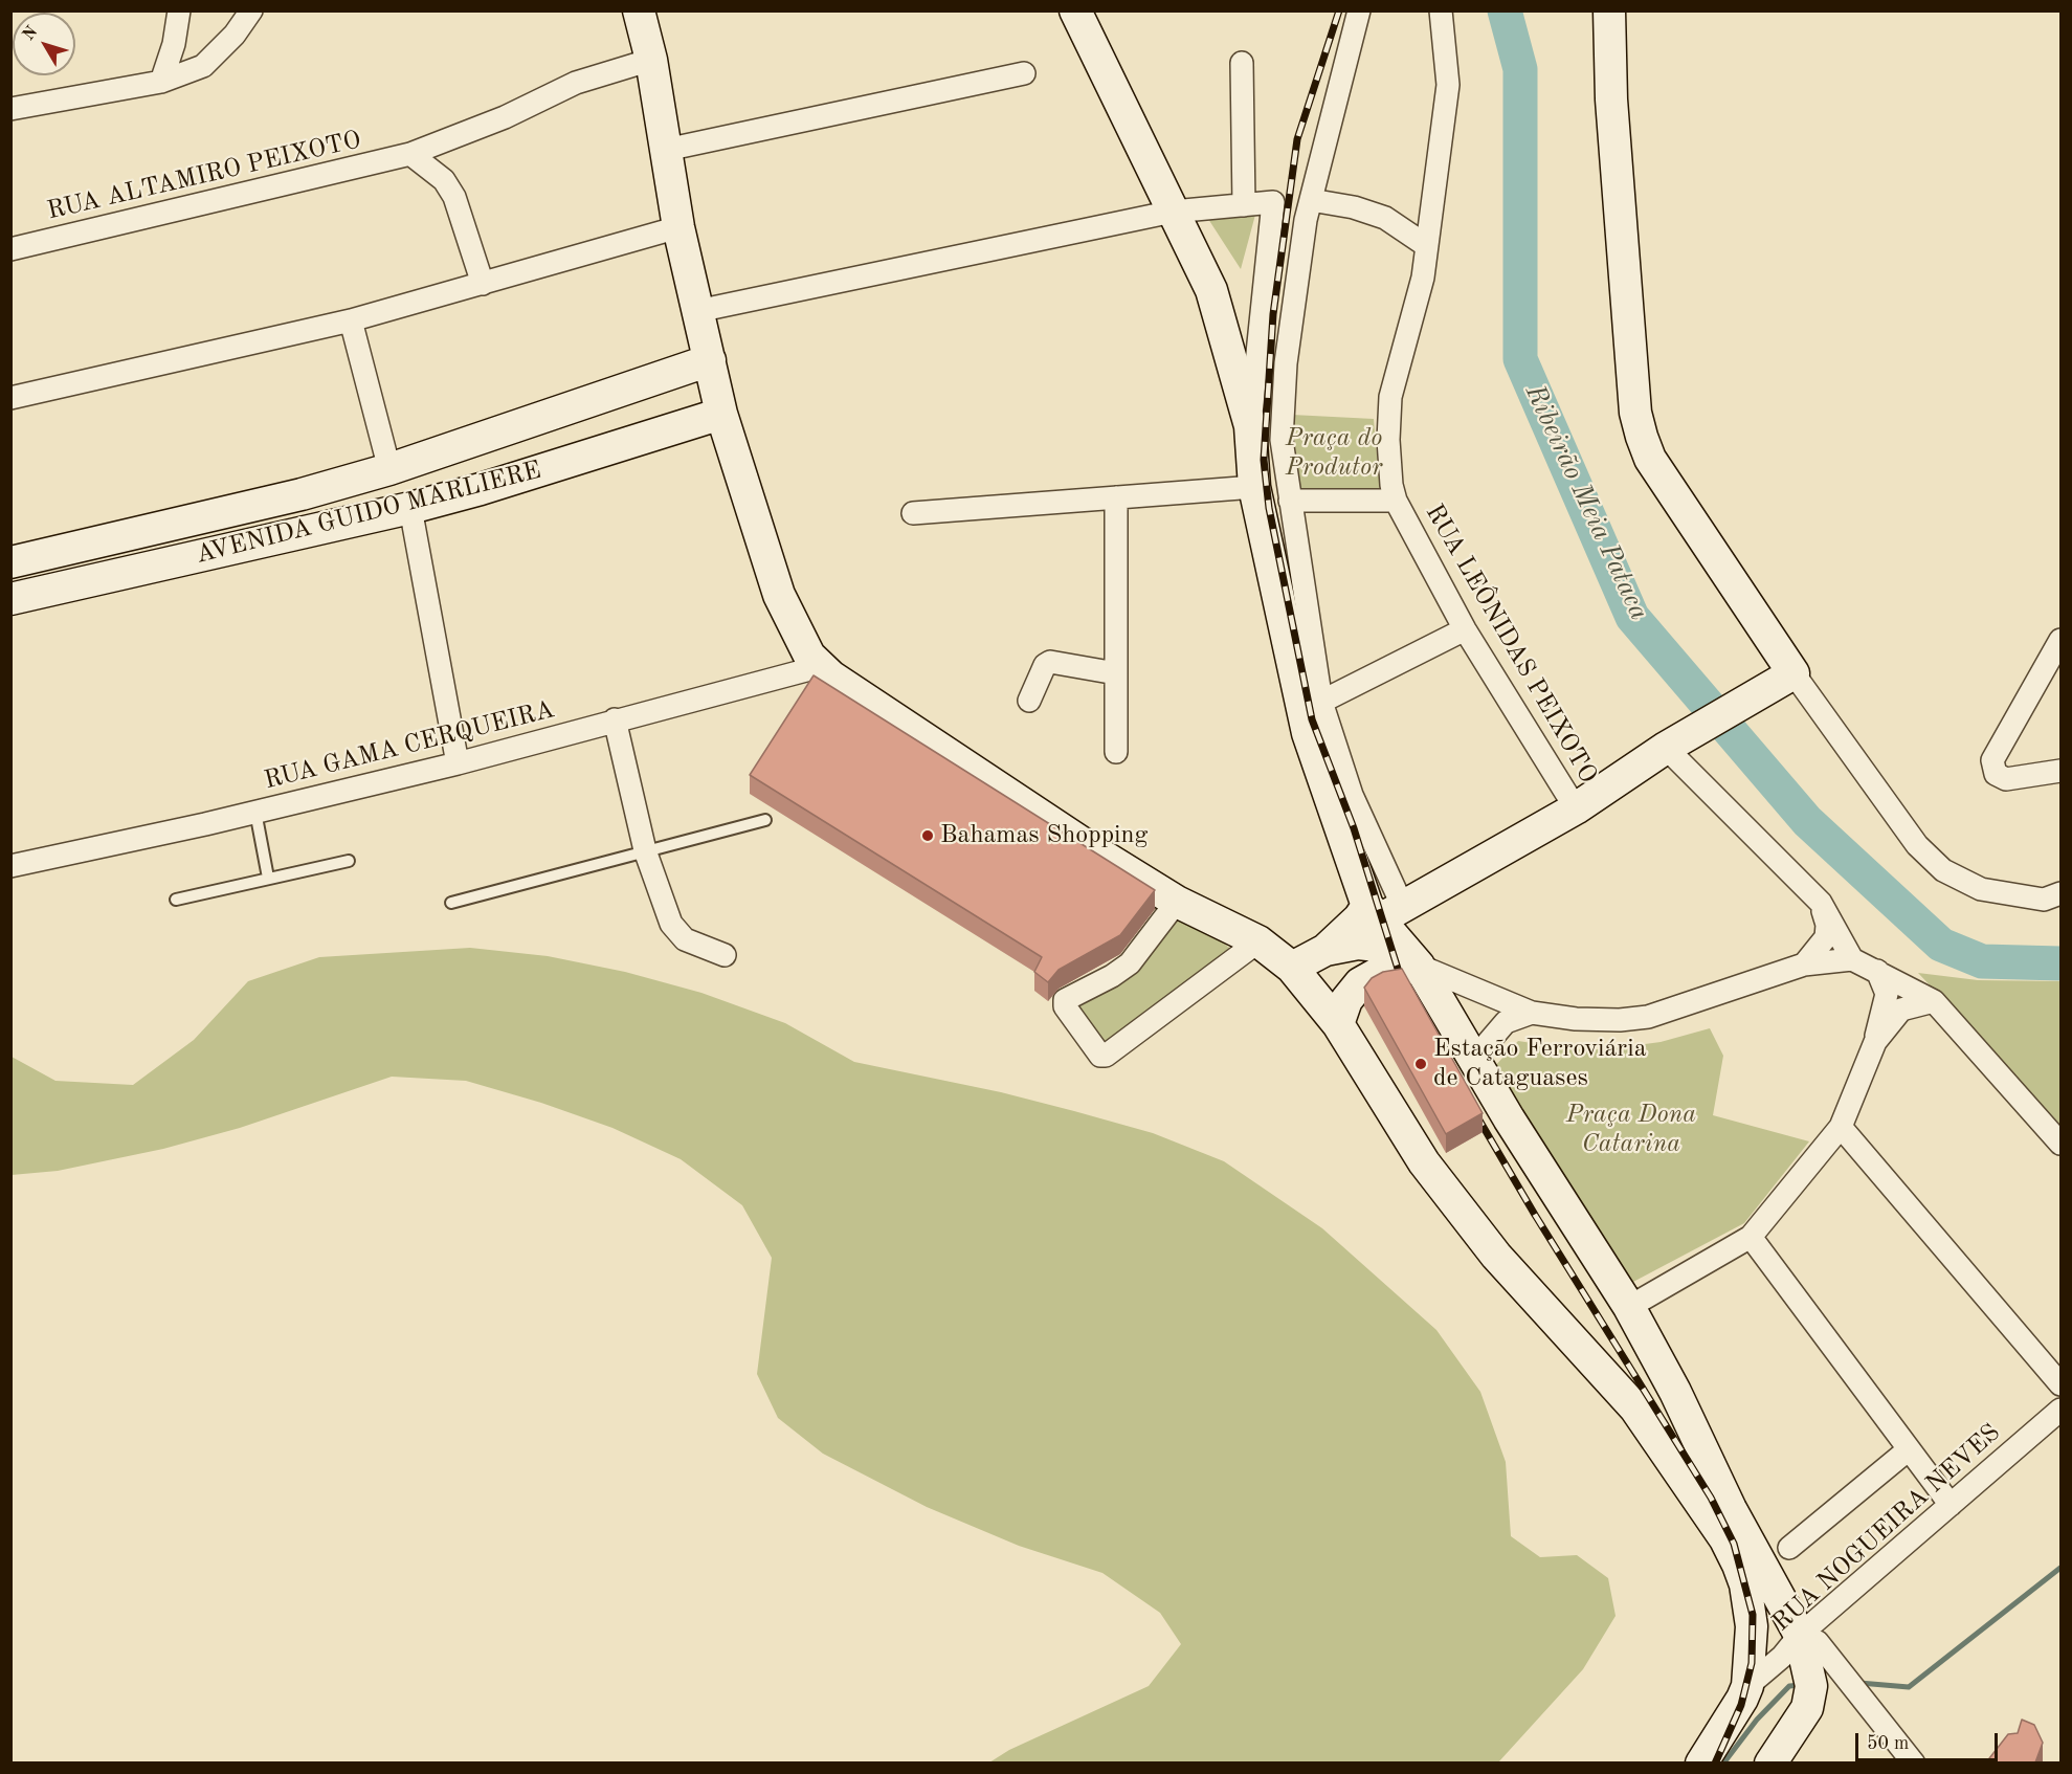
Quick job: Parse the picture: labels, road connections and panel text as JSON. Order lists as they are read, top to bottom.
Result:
{
  "streets": {
    "main road": ["AVENIDA GUIDO MARLIERE"],
    "street": [
      "RUA ALTAMIRO PEIXOTO",
      "RUA LEÔNIDAS PEIXOTO",
      "RUA GAMA CERQUEIRA",
      "RUA NOGUEIRA NEVES"
    ]
  },
  "water": ["Ribeirão Meia Pataca"],
  "parks": ["Praça do Produtor", "Praça Dona Catarina"],
  "places": ["Bahamas Shopping", "Estação Ferroviária de Cataguases"],
  "scale_bar": "50 m",
  "north": "top left"
}
